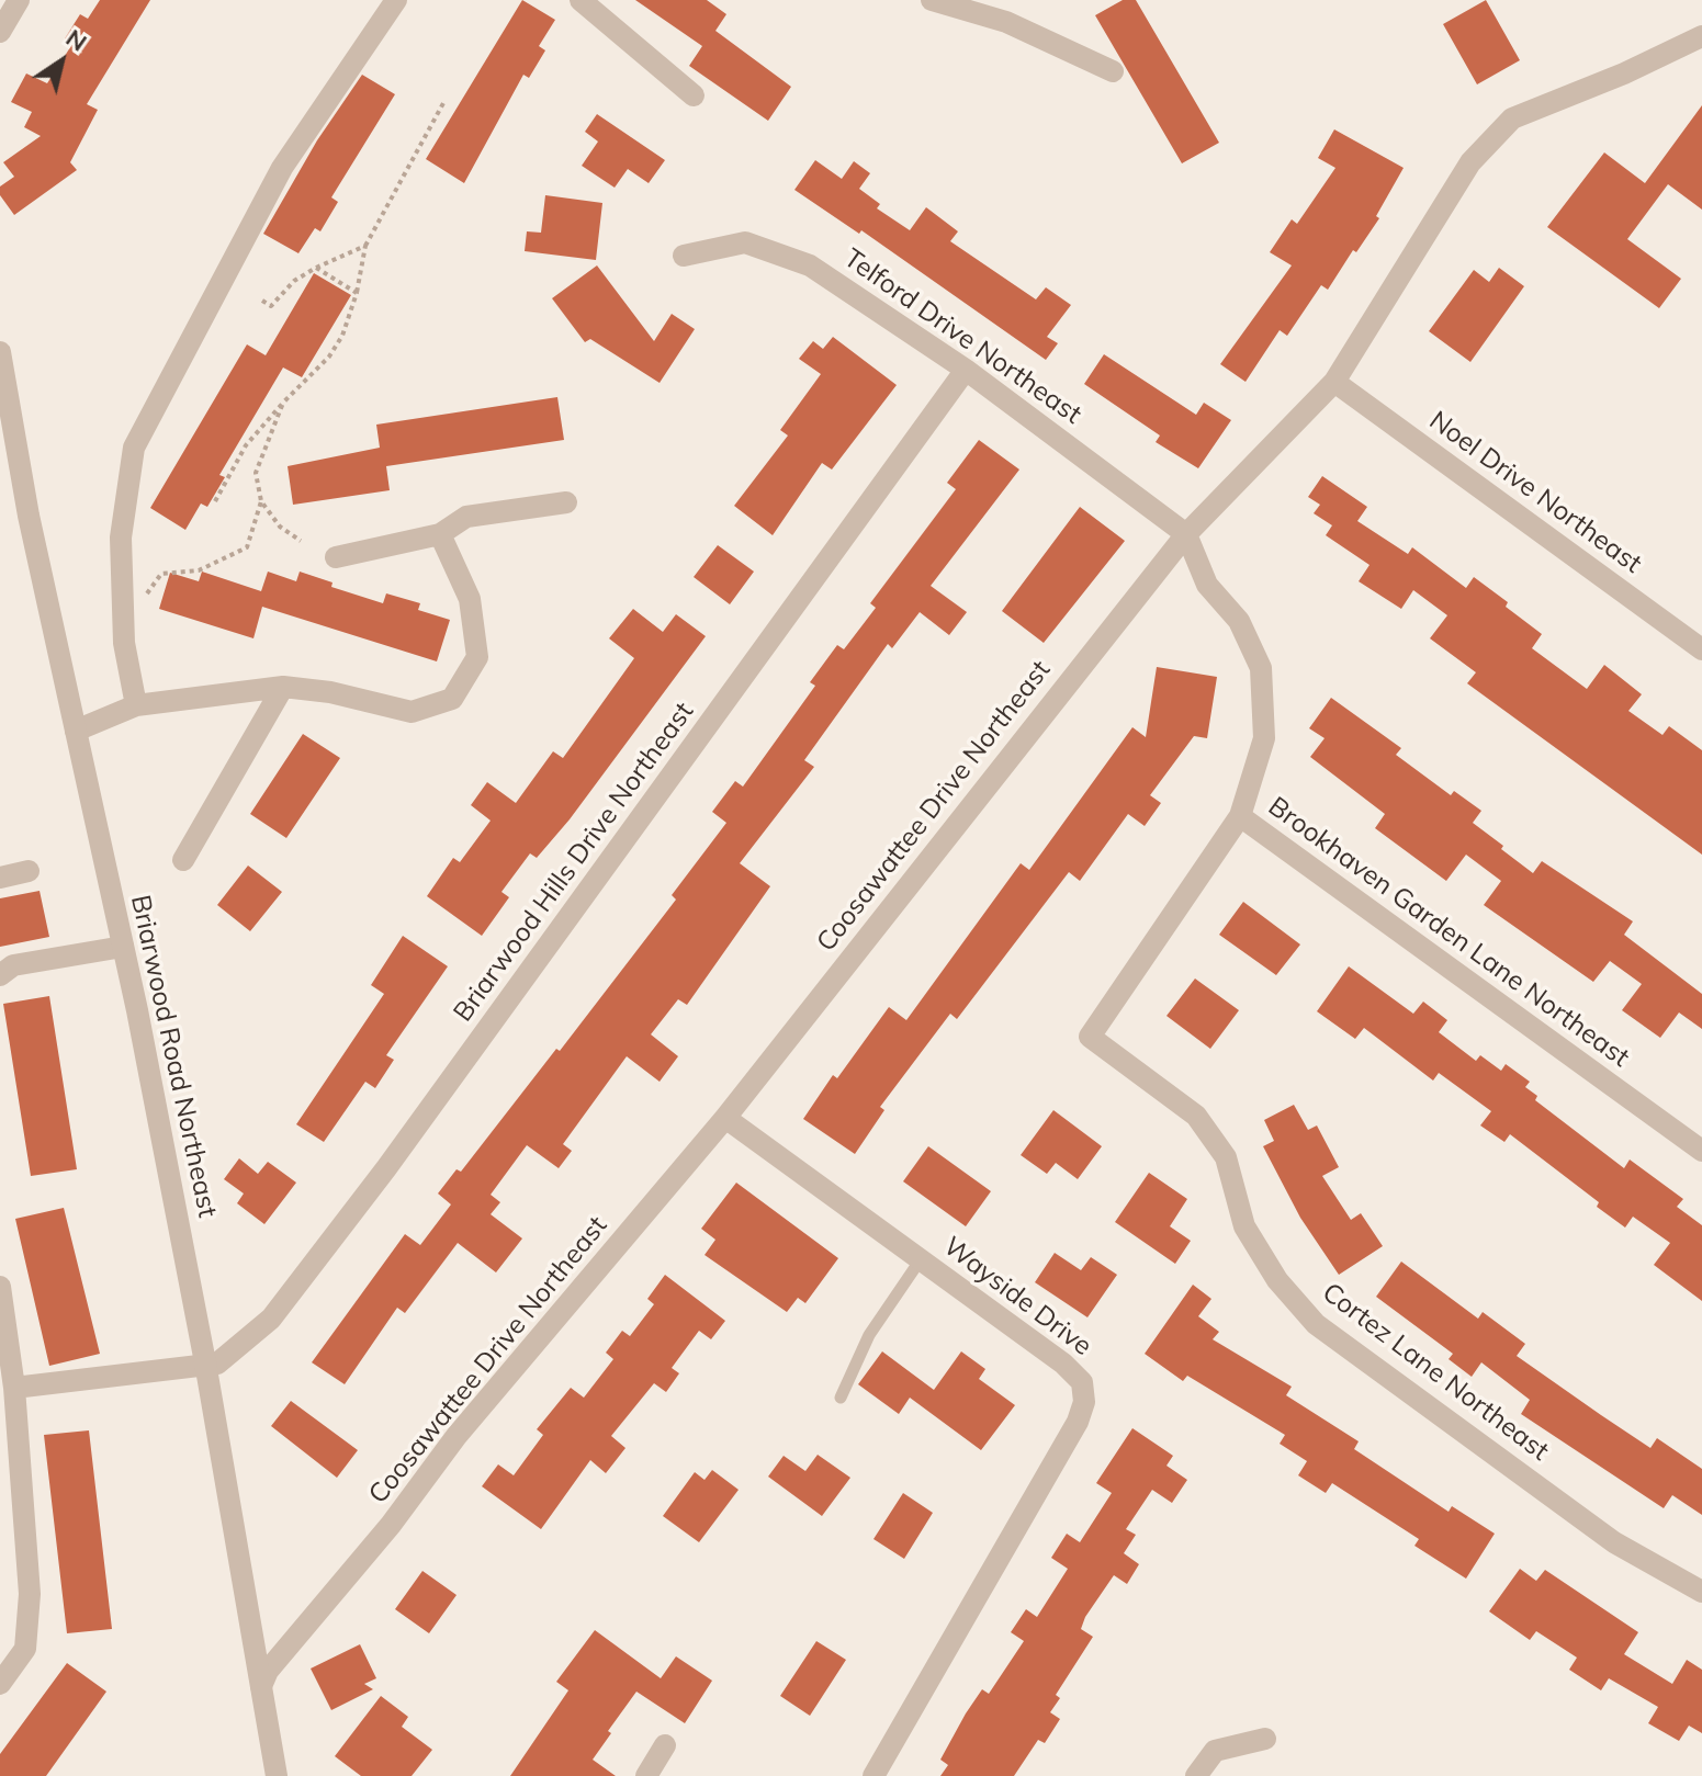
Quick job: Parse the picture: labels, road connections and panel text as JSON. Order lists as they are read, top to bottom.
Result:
{
  "streets": {
    "street": [
      "Telford Drive Northeast",
      "Noel Drive Northeast",
      "Coosawattee Drive Northeast",
      "Briarwood Hills Drive Northeast",
      "Brookhaven Garden Lane Northeast",
      "Briarwood Road Northeast",
      "Wayside Drive",
      "Cortez Lane Northeast"
    ]
  },
  "crossings": [
    ["Telford Drive Northeast", "Coosawattee Drive Northeast"],
    ["Telford Drive Northeast", "Briarwood Hills Drive Northeast"],
    ["Telford Drive Northeast", "Brookhaven Garden Lane Northeast"],
    ["Noel Drive Northeast", "Coosawattee Drive Northeast"],
    ["Coosawattee Drive Northeast", "Brookhaven Garden Lane Northeast"],
    ["Coosawattee Drive Northeast", "Briarwood Road Northeast"],
    ["Coosawattee Drive Northeast", "Wayside Drive"],
    ["Briarwood Hills Drive Northeast", "Briarwood Road Northeast"],
    ["Brookhaven Garden Lane Northeast", "Cortez Lane Northeast"]
  ],
  "north": "top right"
}
